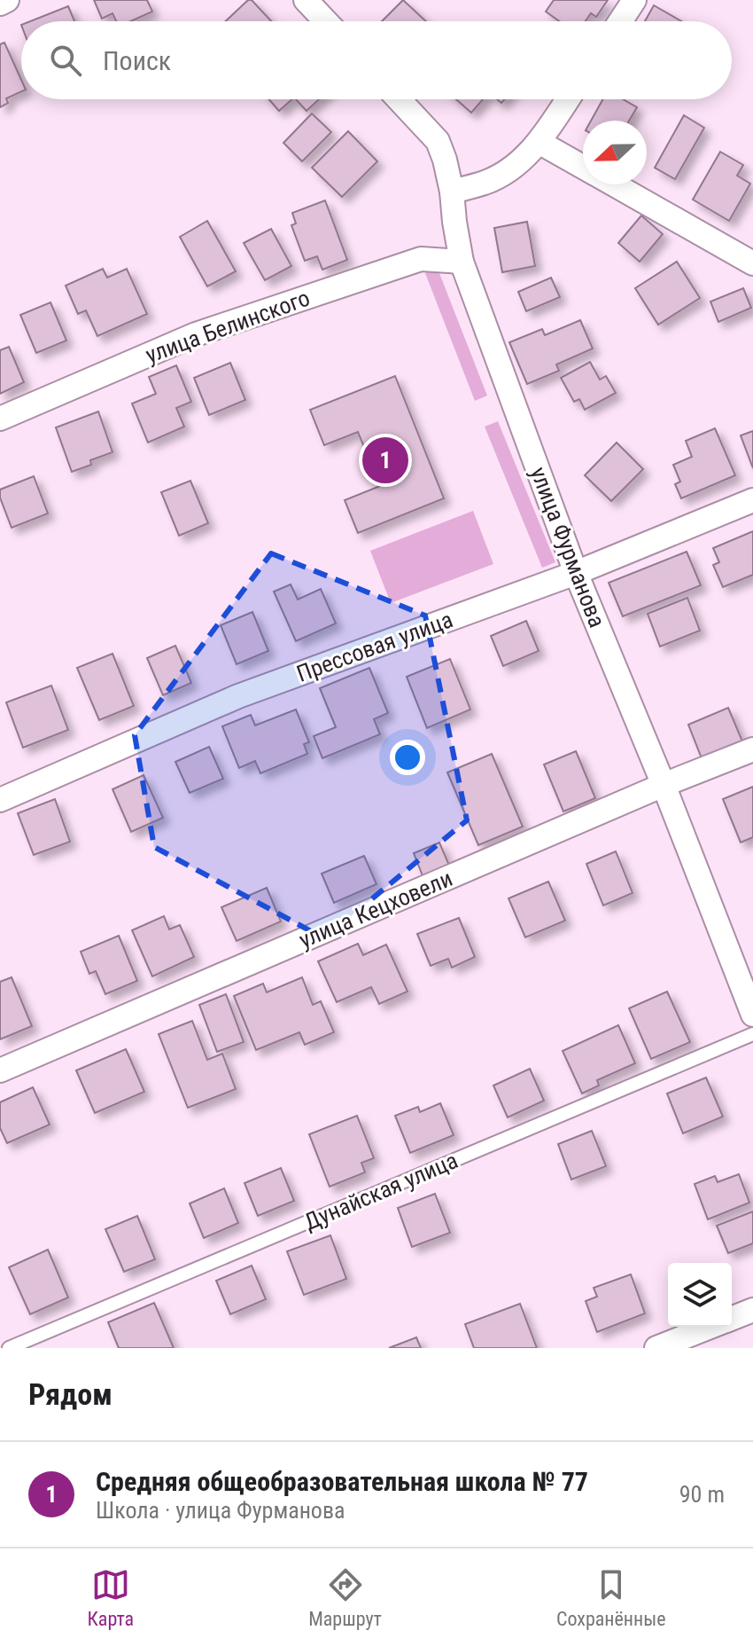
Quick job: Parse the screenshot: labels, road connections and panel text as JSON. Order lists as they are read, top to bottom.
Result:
{
  "streets": {
    "street": [
      "улица Белинского",
      "улица Фурманова",
      "Прессовая улица",
      "улица Кецховели"
    ],
    "lane": ["Дунайская улица"]
  },
  "crossings": [
    ["улица Белинского", "улица Фурманова"],
    ["улица Фурманова", "Прессовая улица"],
    ["улица Фурманова", "улица Кецховели"]
  ],
  "north": "left",
  "page": {
    "search": "Поиск",
    "pins": "1",
    "heading": "Рядом",
    "list": [
      {
        "mark": "1",
        "name": "Средняя общеобразовательная школа № 77",
        "note": "Школа · улица Фурманова",
        "value": "90 m"
      }
    ],
    "nav": ["Карта", "Маршрут", "Сохранённые"]
  }
}
